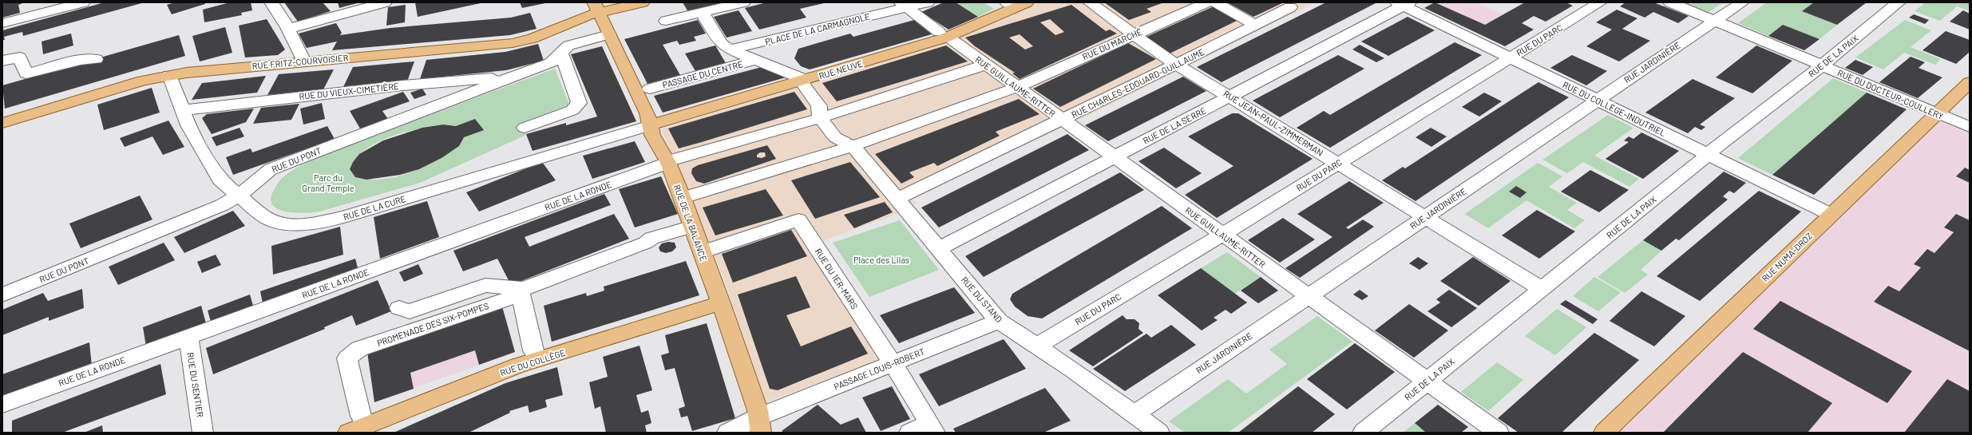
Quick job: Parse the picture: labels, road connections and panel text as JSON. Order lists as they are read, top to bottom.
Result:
{
  "streets": {
    "main road": [
      "RUE FRITZ-COURVOISIER",
      "RUE NEUVE",
      "RUE DE LA BALANCE",
      "RUE NUMA-DROZ",
      "RUE DU COLLÈGE"
    ],
    "street": [
      "PLACE DE LA CARMAGNOLE",
      "RUE DU PARC",
      "RUE DU MARCHÉ",
      "RUE DE LA PAIX",
      "RUE JARDINIÈRE",
      "PASSAGE DU CENTRE",
      "RUE CHARLES-EDOUARD-GUILLAUME",
      "RUE GUILLAUME-RITTER",
      "RUE DU VIEUX-CIMETIÈRE",
      "RUE DU DOCTEUR-COULLERY",
      "RUE DU COLLÈGE-INDUTRIEL",
      "RUE JEAN-PAUL-ZIMMERMAN",
      "RUE DE LA SERRE",
      "RUE DU PONT",
      "RUE DE LA RONDE",
      "RUE DE LA CURE",
      "RUE DU 1ER-MARS",
      "RUE DU STAND",
      "PROMENADE DES SIX-POMPES",
      "PASSAGE LOUIS-ROBERT",
      "RUE DU SENTIER"
    ]
  },
  "crossings": [
    ["PLACE DE LA CARMAGNOLE", "PASSAGE DU CENTRE"],
    ["RUE DU PARC", "RUE GUILLAUME-RITTER"],
    ["RUE DU PARC", "RUE DU COLLÈGE-INDUTRIEL"],
    ["RUE DU PARC", "RUE JEAN-PAUL-ZIMMERMAN"],
    ["RUE DU PARC", "RUE DU STAND"],
    ["RUE DU MARCHÉ", "RUE GUILLAUME-RITTER"],
    ["RUE DU MARCHÉ", "RUE JEAN-PAUL-ZIMMERMAN"],
    ["RUE DU MARCHÉ", "RUE DE LA BALANCE"],
    ["RUE DU MARCHÉ", "RUE DU STAND"],
    ["RUE DE LA PAIX", "RUE GUILLAUME-RITTER"],
    ["RUE DE LA PAIX", "RUE DU DOCTEUR-COULLERY"],
    ["RUE DE LA PAIX", "RUE DU COLLÈGE-INDUTRIEL"],
    ["RUE DE LA PAIX", "RUE JEAN-PAUL-ZIMMERMAN"],
    ["RUE FRITZ-COURVOISIER", "RUE DE LA CURE"],
    ["RUE FRITZ-COURVOISIER", "RUE DE LA BALANCE"],
    ["RUE JARDINIÈRE", "RUE GUILLAUME-RITTER"],
    ["RUE JARDINIÈRE", "RUE DU DOCTEUR-COULLERY"],
    ["RUE JARDINIÈRE", "RUE DU COLLÈGE-INDUTRIEL"],
    ["RUE JARDINIÈRE", "RUE JEAN-PAUL-ZIMMERMAN"],
    ["RUE JARDINIÈRE", "RUE DU STAND"],
    ["RUE NEUVE", "PASSAGE DU CENTRE"],
    ["RUE NEUVE", "RUE DE LA CURE"],
    ["RUE NEUVE", "RUE DE LA BALANCE"],
    ["RUE CHARLES-EDOUARD-GUILLAUME", "RUE GUILLAUME-RITTER"],
    ["RUE CHARLES-EDOUARD-GUILLAUME", "RUE JEAN-PAUL-ZIMMERMAN"],
    ["RUE CHARLES-EDOUARD-GUILLAUME", "RUE DU STAND"],
    ["RUE GUILLAUME-RITTER", "RUE DE LA SERRE"],
    ["RUE GUILLAUME-RITTER", "RUE DE LA RONDE"],
    ["RUE DU VIEUX-CIMETIÈRE", "RUE DU PONT"],
    ["RUE DU VIEUX-CIMETIÈRE", "RUE DE LA CURE"],
    ["RUE DU DOCTEUR-COULLERY", "RUE NUMA-DROZ"],
    ["RUE DU COLLÈGE-INDUTRIEL", "RUE DE LA SERRE"],
    ["RUE DU COLLÈGE-INDUTRIEL", "RUE NUMA-DROZ"],
    ["RUE JEAN-PAUL-ZIMMERMAN", "RUE DE LA SERRE"],
    ["RUE DE LA SERRE", "RUE DU STAND"],
    ["RUE DU PONT", "RUE DE LA CURE"],
    ["RUE DU PONT", "RUE DE LA BALANCE"],
    ["RUE DE LA RONDE", "RUE DE LA BALANCE"],
    ["RUE DE LA RONDE", "RUE DU SENTIER"],
    ["RUE DE LA CURE", "RUE DE LA BALANCE"],
    ["RUE DE LA BALANCE", "RUE DU 1ER-MARS"],
    ["RUE DE LA BALANCE", "RUE DU COLLÈGE"],
    ["RUE DE LA BALANCE", "PASSAGE LOUIS-ROBERT"],
    ["RUE DU 1ER-MARS", "PASSAGE LOUIS-ROBERT"],
    ["RUE DU STAND", "PASSAGE LOUIS-ROBERT"]
  ],
  "parks": ["Parc du Grand Temple", "Place des Lilas"]
}
